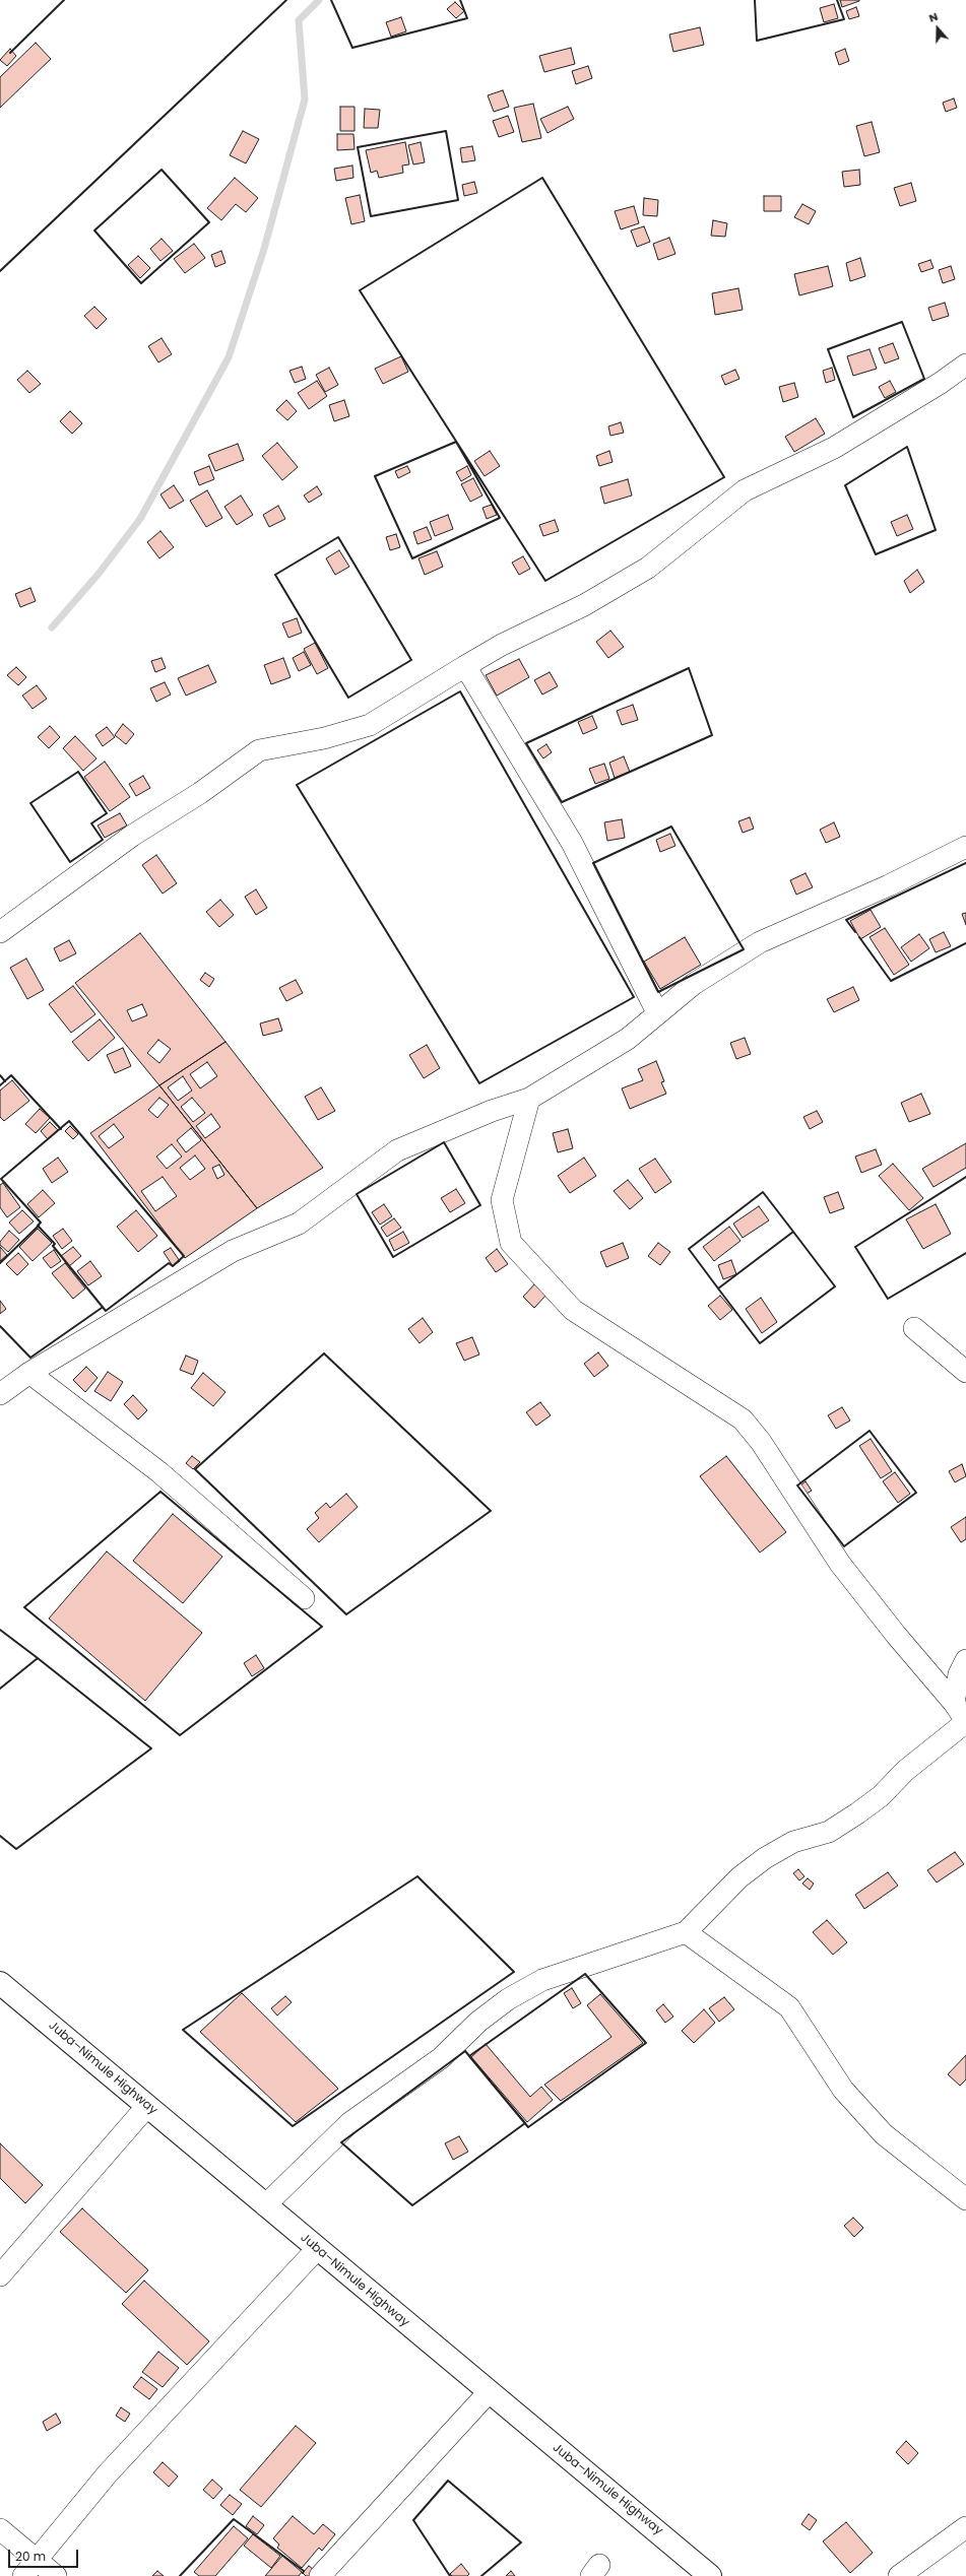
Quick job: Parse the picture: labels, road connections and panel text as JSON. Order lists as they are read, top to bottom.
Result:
{
  "streets": {
    "main road": ["Juba–Nimule Highway"]
  },
  "scale_bar": "20 m",
  "north": "top"
}
